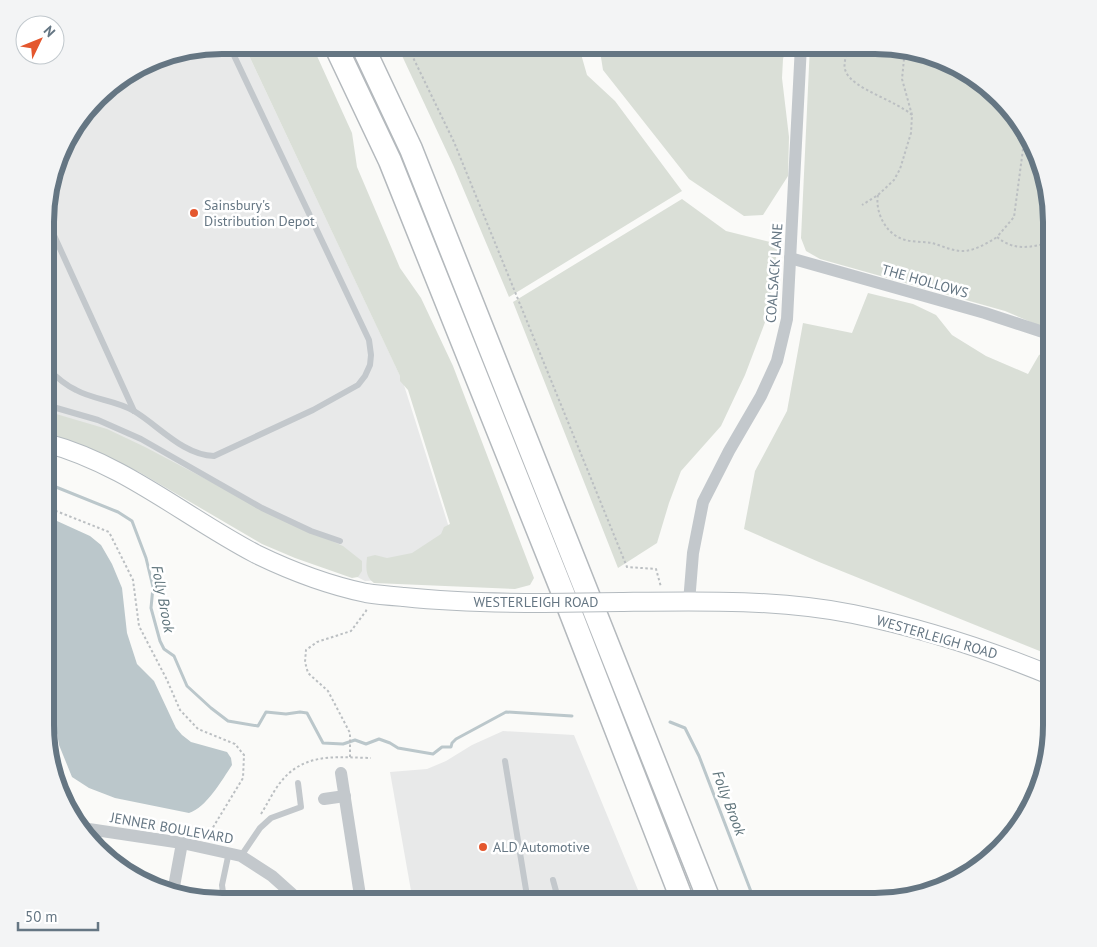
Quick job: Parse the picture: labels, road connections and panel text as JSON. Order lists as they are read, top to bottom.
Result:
{
  "streets": {
    "street": [
      "COALSACK LANE",
      "THE HOLLOWS",
      "WESTERLEIGH ROAD",
      "JENNER BOULEVARD"
    ]
  },
  "crossings": [
    ["COALSACK LANE", "THE HOLLOWS"],
    ["COALSACK LANE", "WESTERLEIGH ROAD"]
  ],
  "water": ["Folly Brook"],
  "places": ["Sainsbury's Distribution Depot", "ALD Automotive"],
  "scale_bar": "50 m",
  "north": "top right"
}
